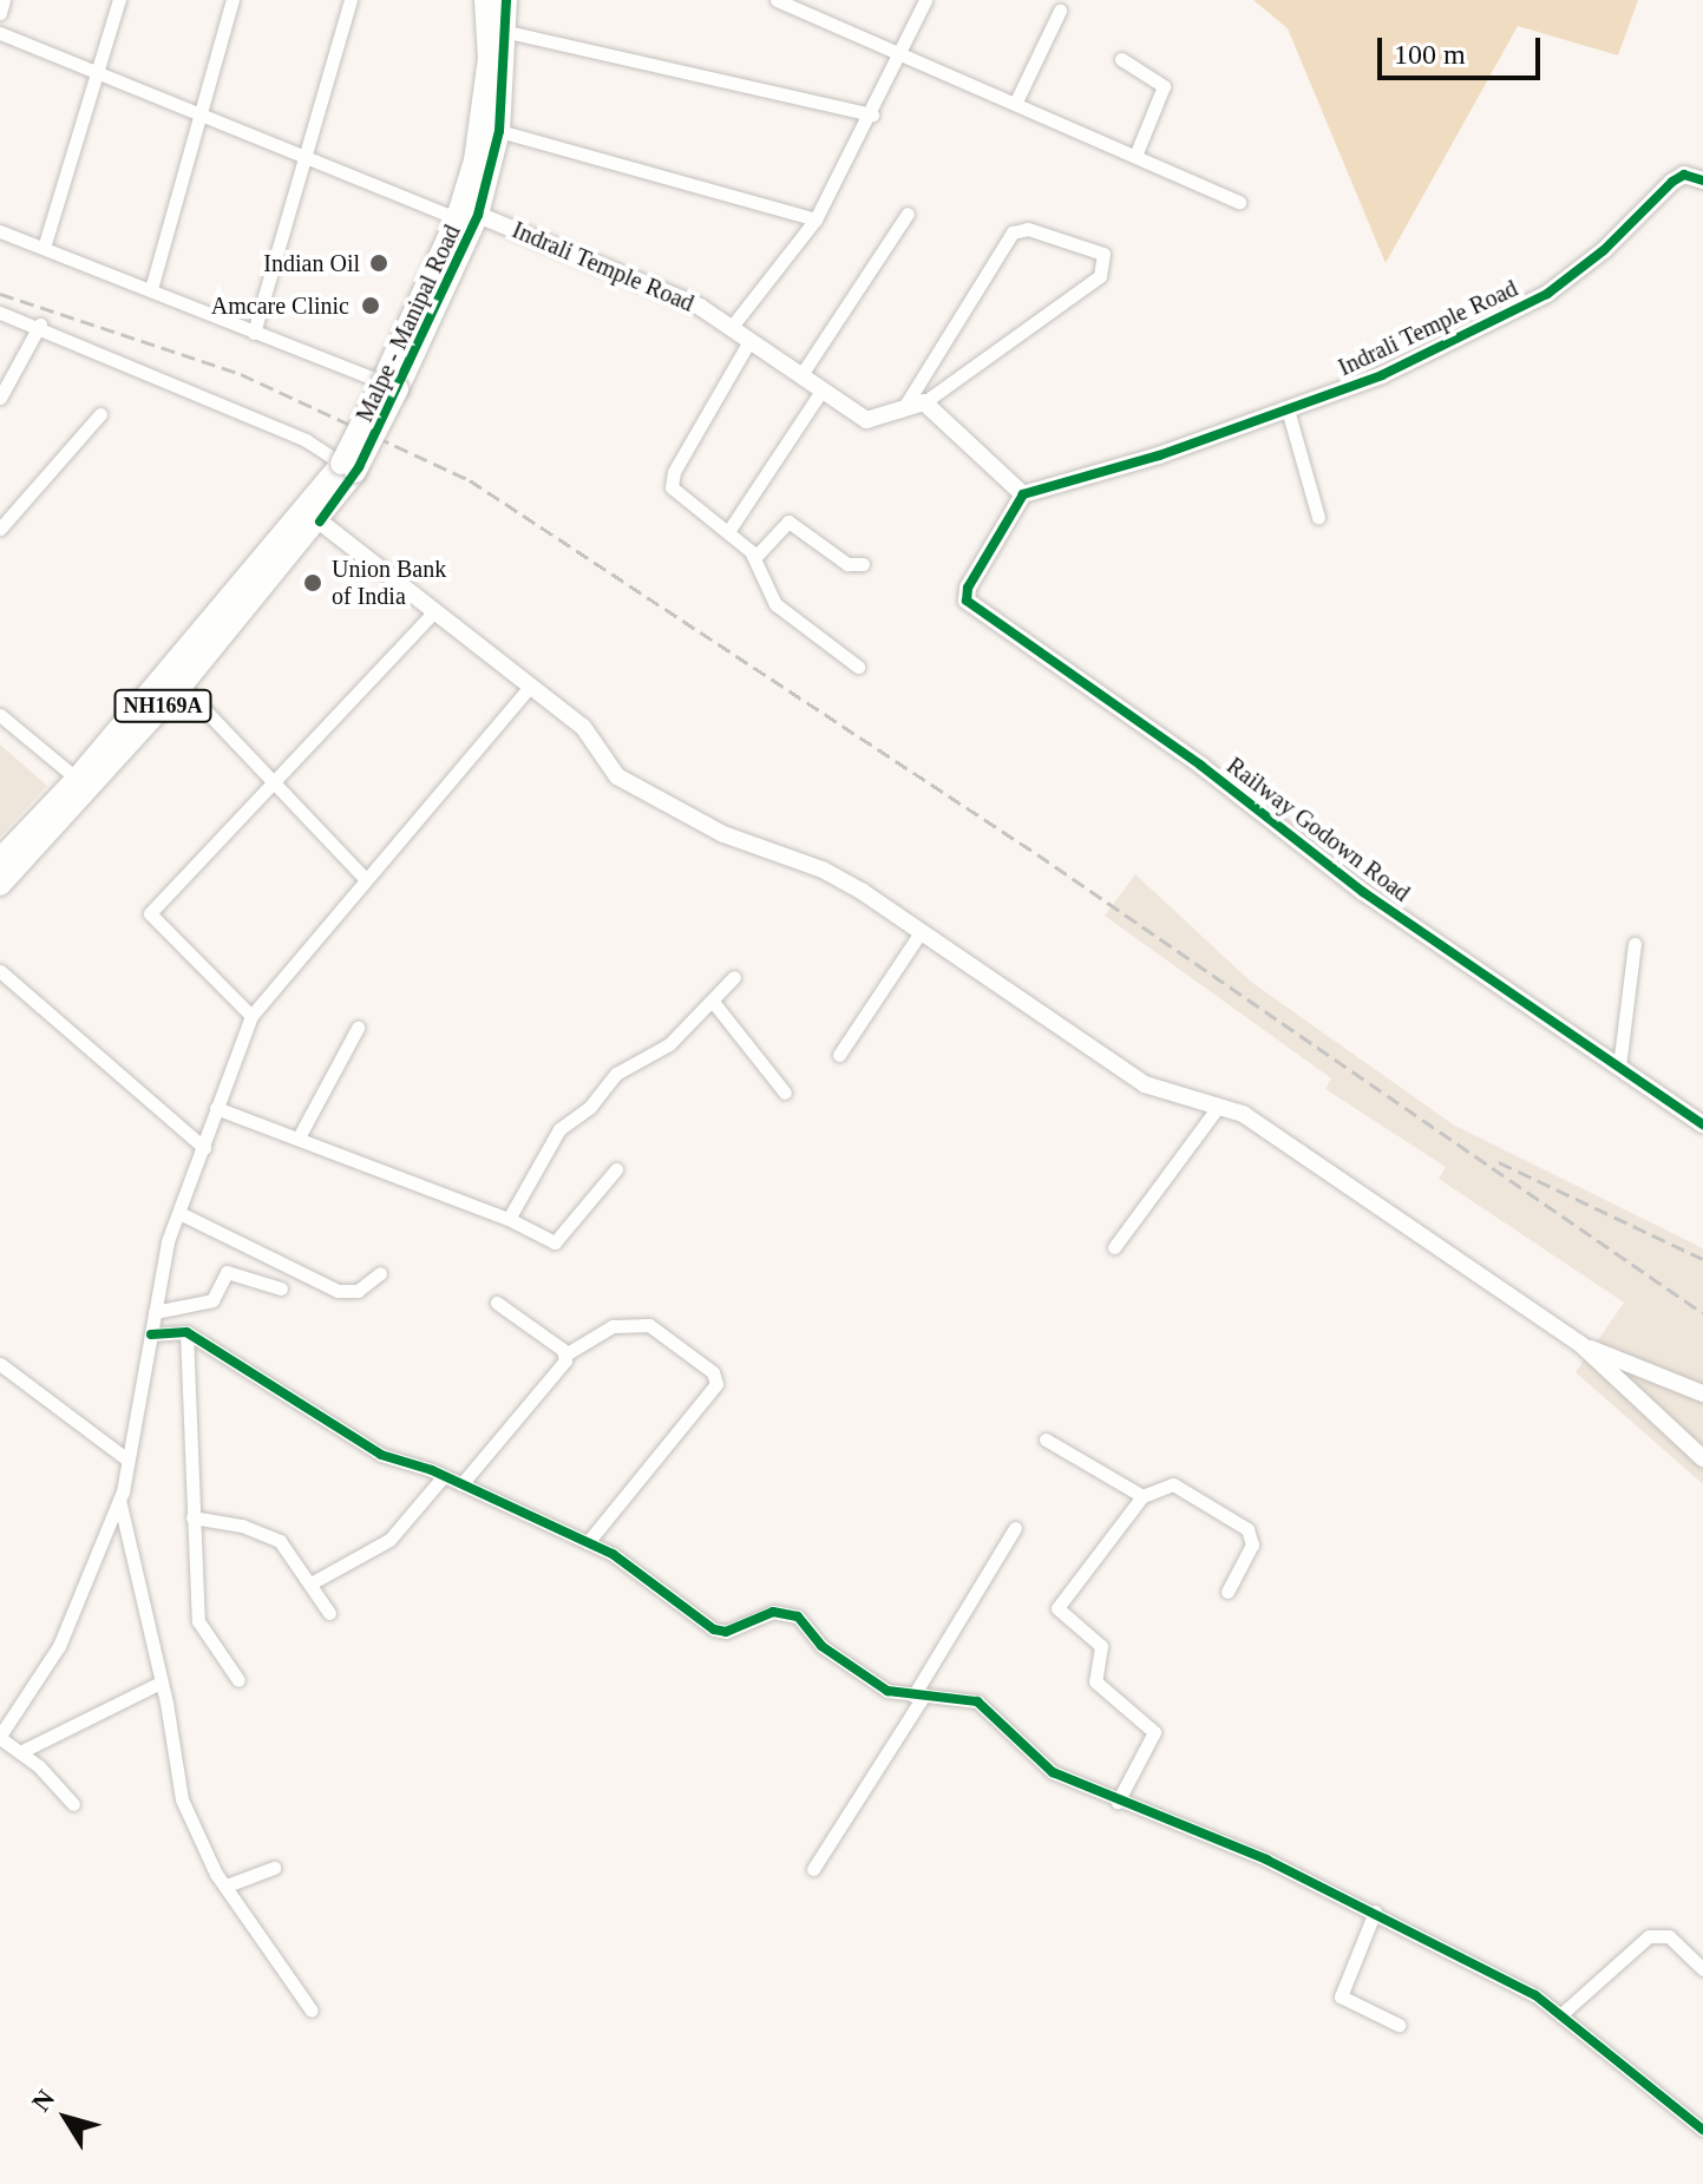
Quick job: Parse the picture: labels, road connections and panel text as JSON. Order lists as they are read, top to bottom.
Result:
{
  "streets": {
    "highway": ["Malpe - Manipal Road", "NH169A"],
    "street": ["Indrali Temple Road", "Railway Godown Road"]
  },
  "crossings": [
    ["Indrali Temple Road", "Malpe - Manipal Road"],
    ["Indrali Temple Road", "NH169A"],
    ["Indrali Temple Road", "Railway Godown Road"],
    ["Malpe - Manipal Road", "NH169A"]
  ],
  "places": ["Indian Oil", "Amcare Clinic", "Union Bank of India"],
  "scale_bar": "100 m",
  "north": "top left"
}
